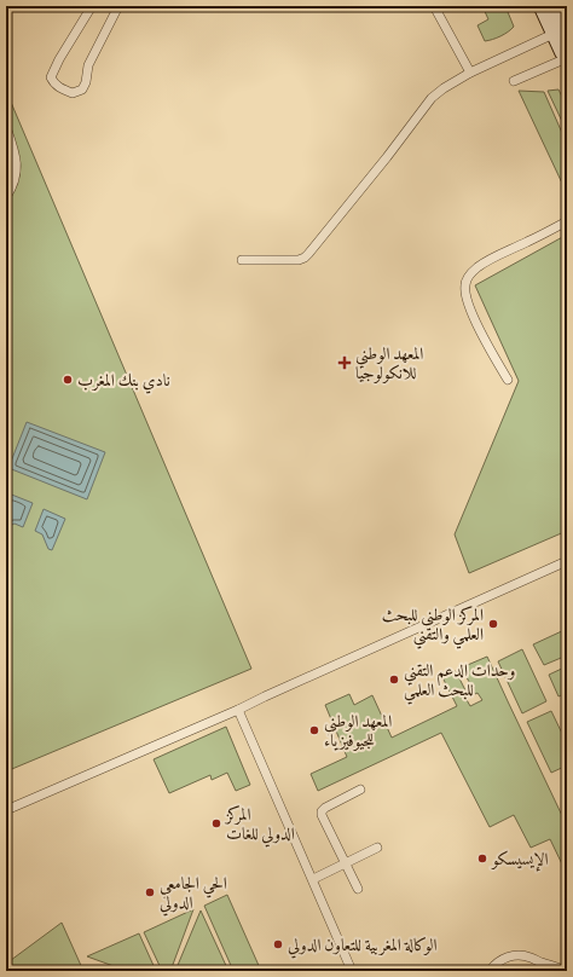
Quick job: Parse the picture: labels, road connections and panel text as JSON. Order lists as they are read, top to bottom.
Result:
{
  "places": {
    "health": ["المعهد الوطني للانكولوجيا"],
    "other": [
      "نادي بنك المغرب",
      "المركز الوطني للبحث العلمي والتقني",
      "وحدات الدعم التقني للبحث العلمي",
      "المعهد الوطني للجيوفيزياء",
      "المركز الدولي للغات",
      "اﻹيسيسكو",
      "الحي الجامعي الدولي",
      "الوكالة المغربية للتعاون الدولي"
    ]
  }
}
